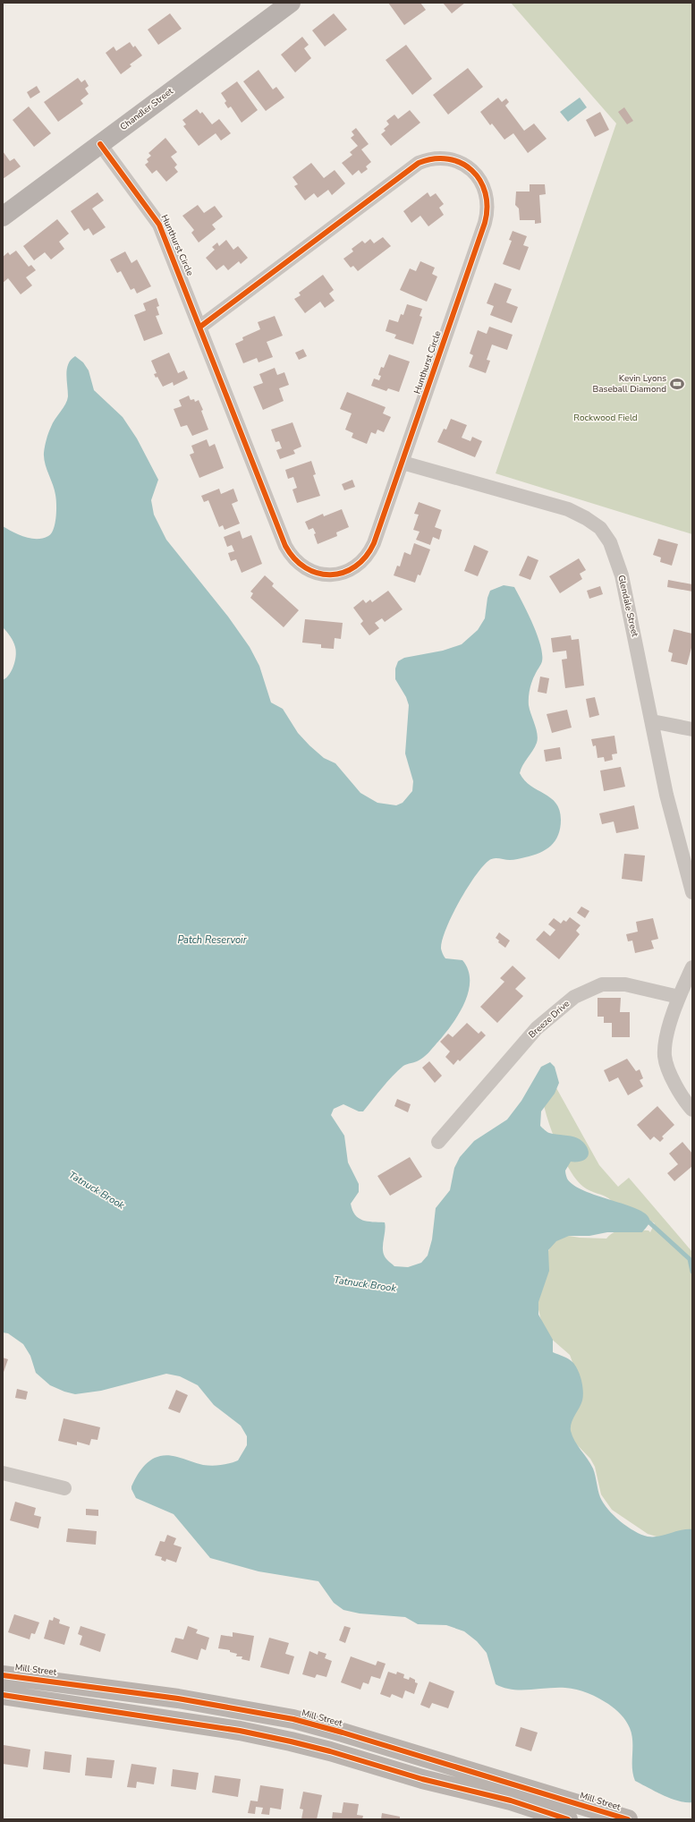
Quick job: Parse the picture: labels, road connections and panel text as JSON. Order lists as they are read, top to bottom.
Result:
{
  "streets": {
    "main road": ["Chandler Street", "Mill Street"],
    "street": ["Hunthurst Circle", "Glendale Street", "Breeze Drive"]
  },
  "crossings": [
    ["Chandler Street", "Hunthurst Circle"],
    ["Hunthurst Circle", "Glendale Street"]
  ],
  "water": ["Patch Reservoir", "Tatnuck Brook"],
  "parks": ["Rockwood Field"],
  "places": {
    "sports": ["Kevin Lyons Baseball Diamond"]
  }
}
